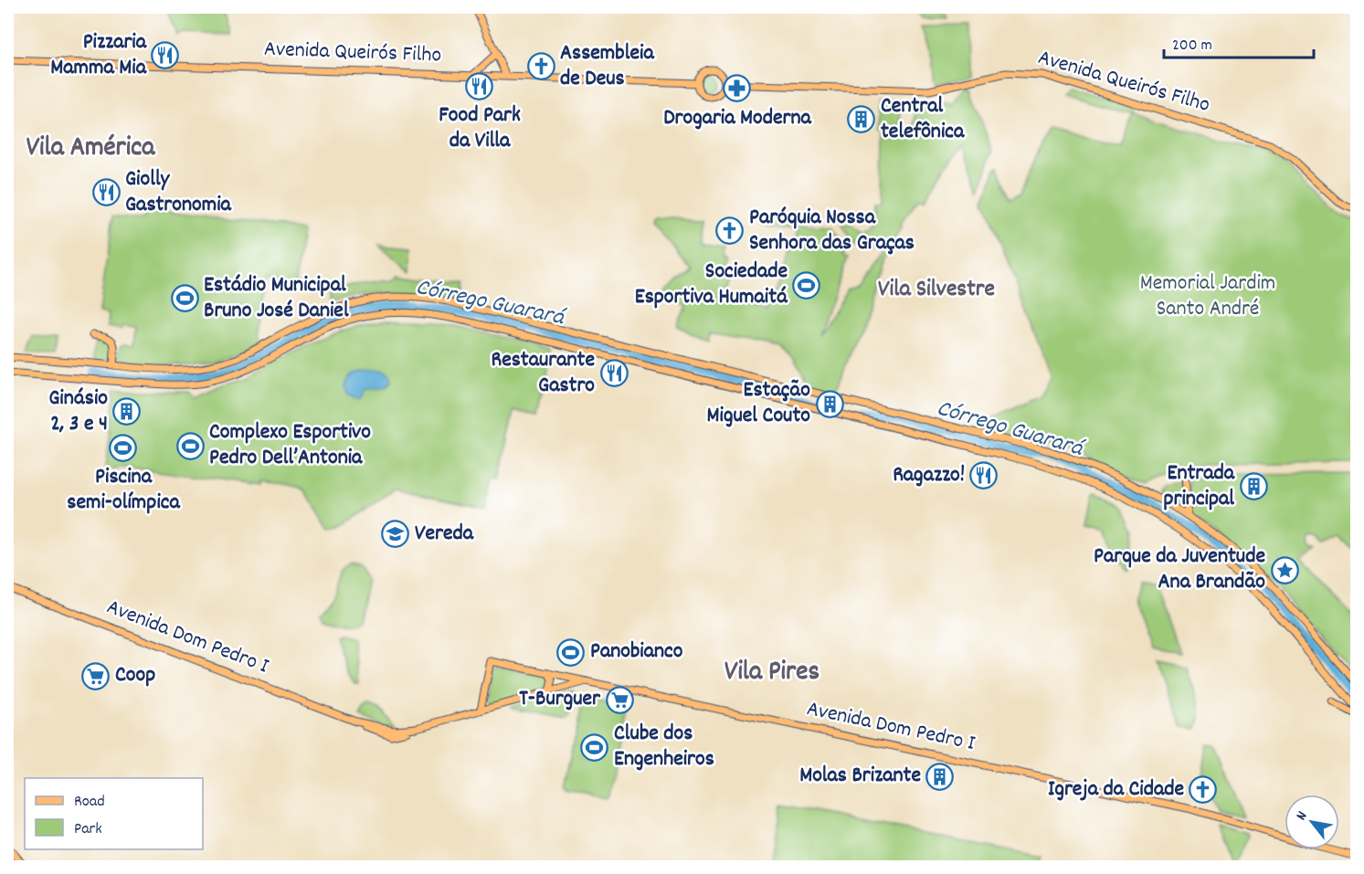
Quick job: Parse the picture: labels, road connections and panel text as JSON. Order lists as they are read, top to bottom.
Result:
{
  "streets": {
    "main road": ["Avenida Queirós Filho", "Avenida Dom Pedro I"]
  },
  "districts": ["Vila América", "Vila Silvestre", "Vila Pires"],
  "water": ["Córrego Guarará"],
  "parks": ["Memorial Jardim Santo André"],
  "places": {
    "restaurant": [
      "Pizzaria Mamma Mia",
      "Food Park da Villa",
      "Giolly Gastronomia",
      "Restaurante Gastro",
      "Ragazzo!"
    ],
    "church": ["Assembleia de Deus", "Paróquia Nossa Senhora das Graças", "Igreja da Cidade"],
    "pharmacy": ["Drogaria Moderna"],
    "building": [
      "Central telefônica",
      "Estação Miguel Couto",
      "Ginásio 2, 3 e 4",
      "Entrada principal",
      "Molas Brizante"
    ],
    "sports": [
      "Sociedade Esportiva Humaitá",
      "Estádio Municipal Bruno José Daniel",
      "Complexo Esportivo Pedro Dell’Antonia",
      "Piscina semi-olímpica",
      "Panobianco",
      "Clube dos Engenheiros"
    ],
    "school or university": ["Vereda"],
    "place": ["Parque da Juventude Ana Brandão"],
    "supermarket": ["Coop", "T-Burguer"]
  },
  "legend": ["Road", "Park"],
  "scale_bar": "200 m",
  "north": "top left"
}
